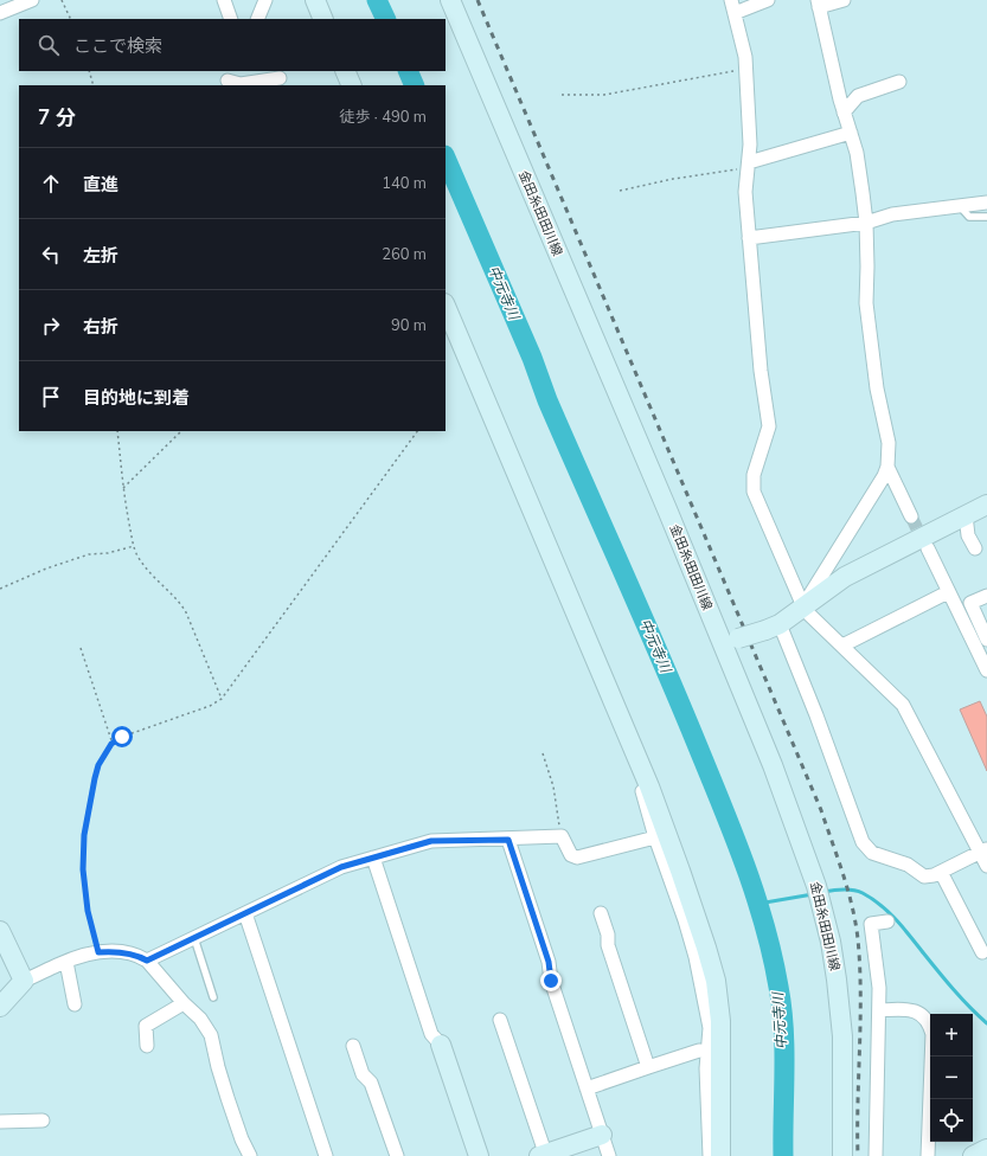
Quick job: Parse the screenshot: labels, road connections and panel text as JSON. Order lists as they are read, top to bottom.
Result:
{
  "streets": {
    "street": ["金田糸田田川線"]
  },
  "water": ["中元寺川"],
  "page": {
    "search": "ここで検索",
    "heading": ["7 分", "徒歩 · 490 m"],
    "list": [
      ["直進", "140 m"],
      ["左折", "260 m"],
      ["右折", "90 m"],
      "目的地に到着"
    ],
    "map_buttons": ["+", "−"]
  }
}
